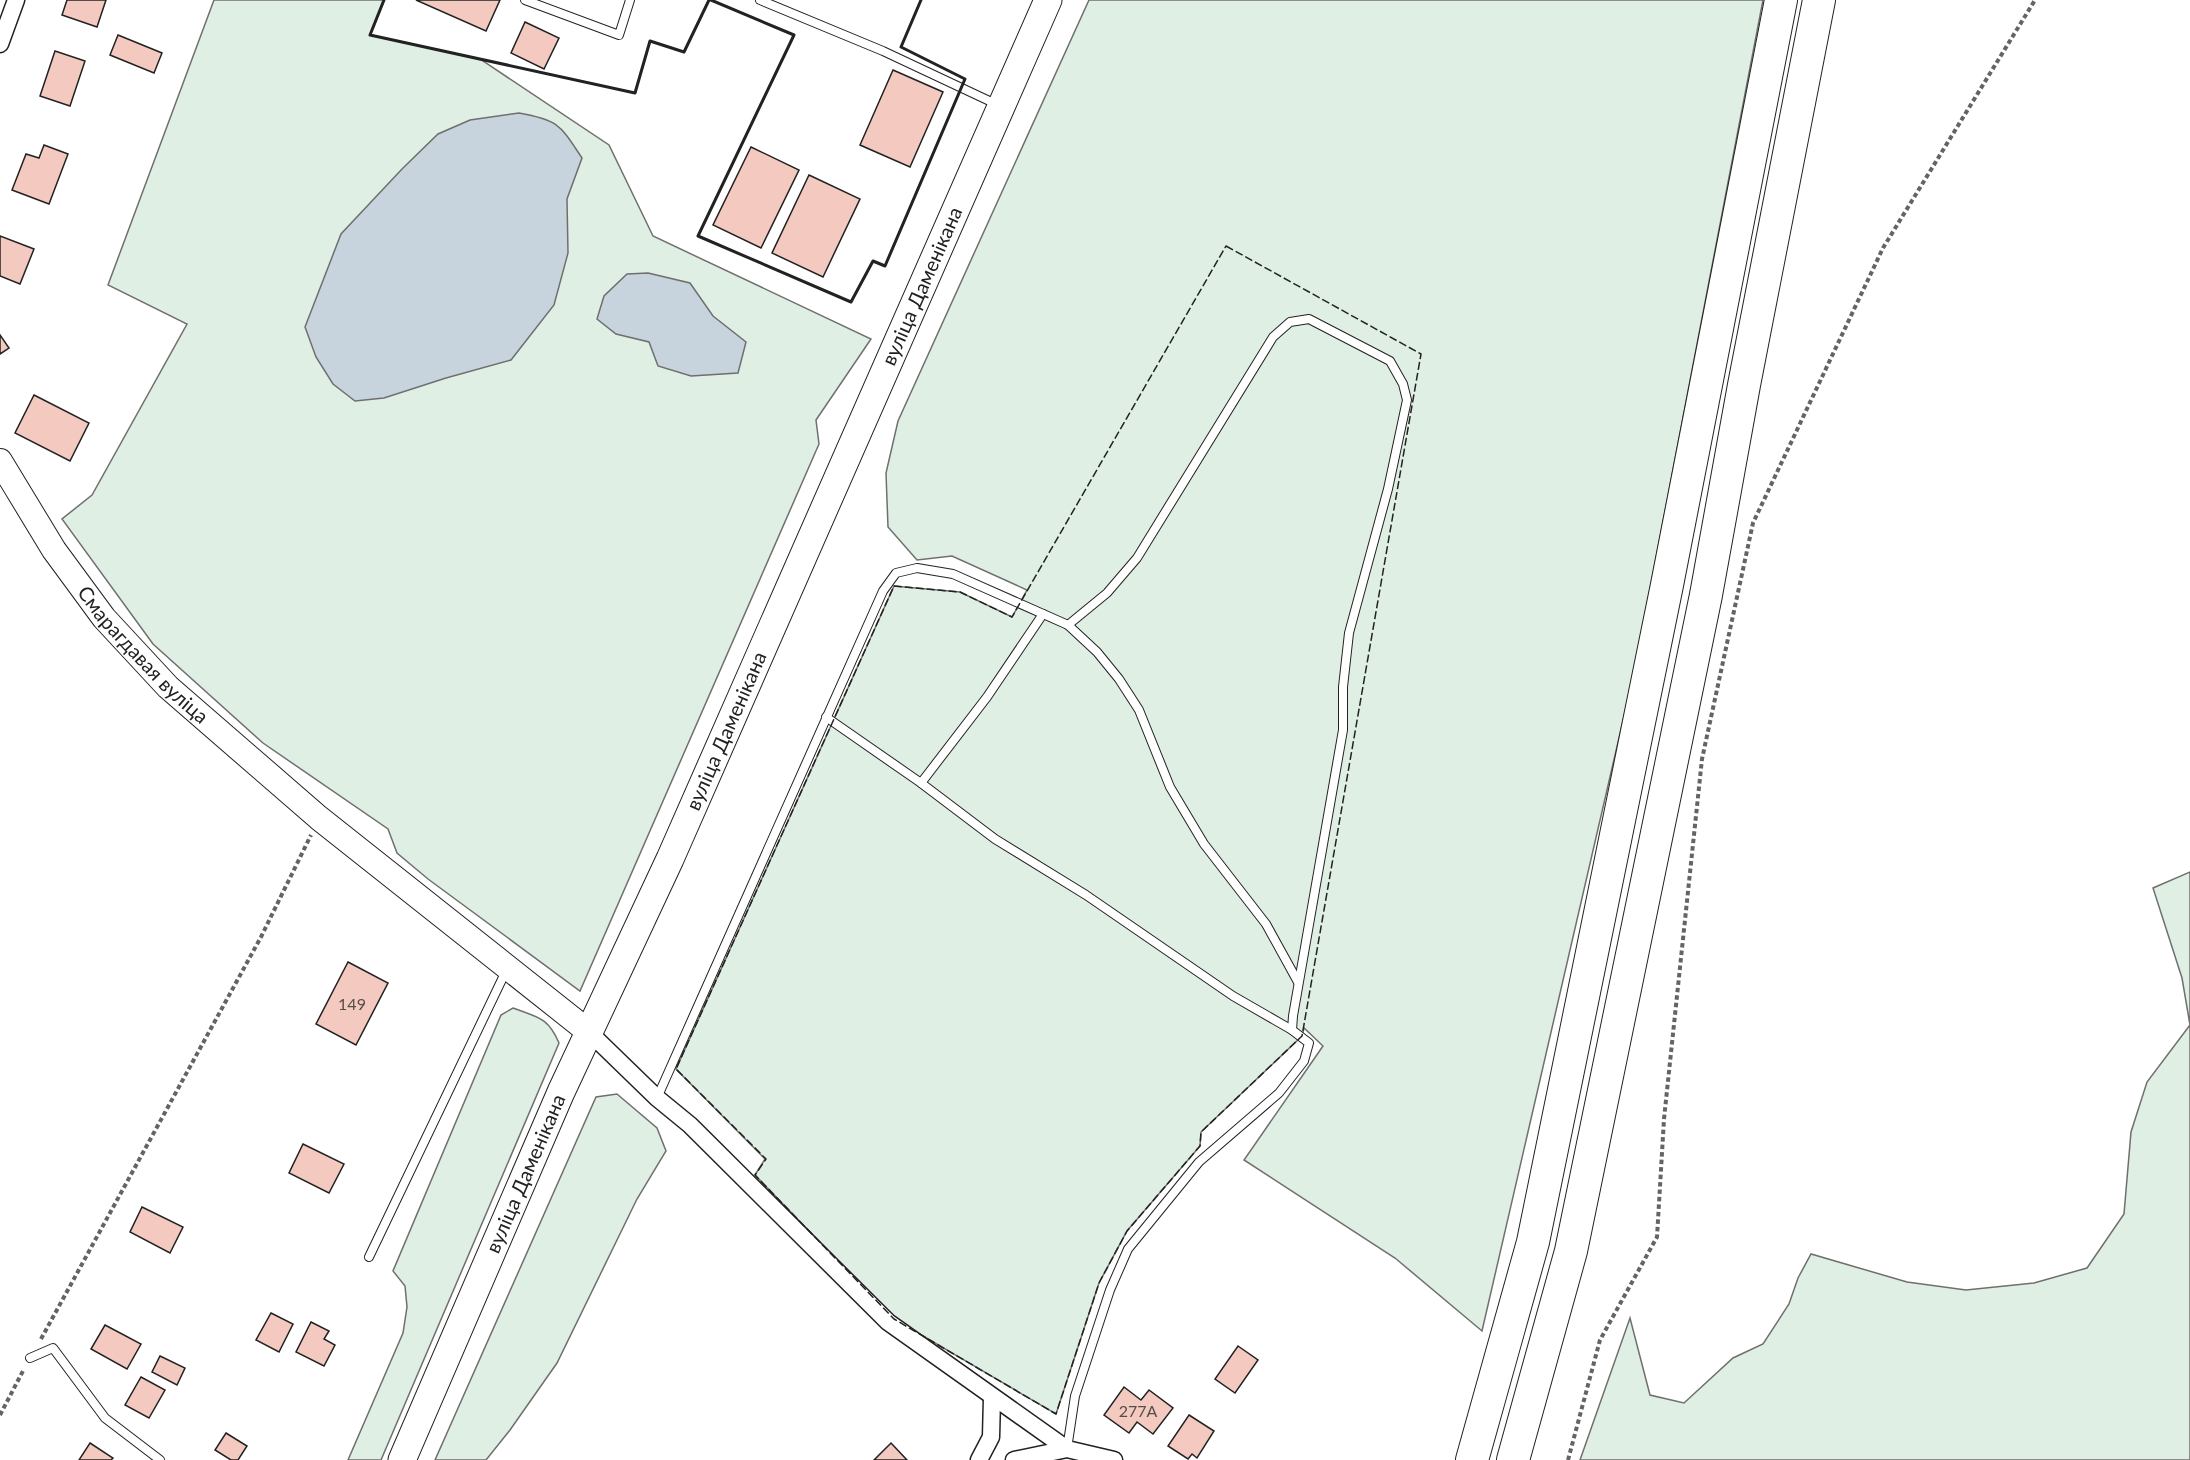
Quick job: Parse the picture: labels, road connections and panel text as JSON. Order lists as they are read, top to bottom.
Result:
{
  "streets": {
    "main road": ["вуліца Даменікана"],
    "street": ["Смарагдавая вуліца"]
  },
  "crossings": [
    ["вуліца Даменікана", "Смарагдавая вуліца"]
  ],
  "house_numbers": ["149", "277А"]
}
